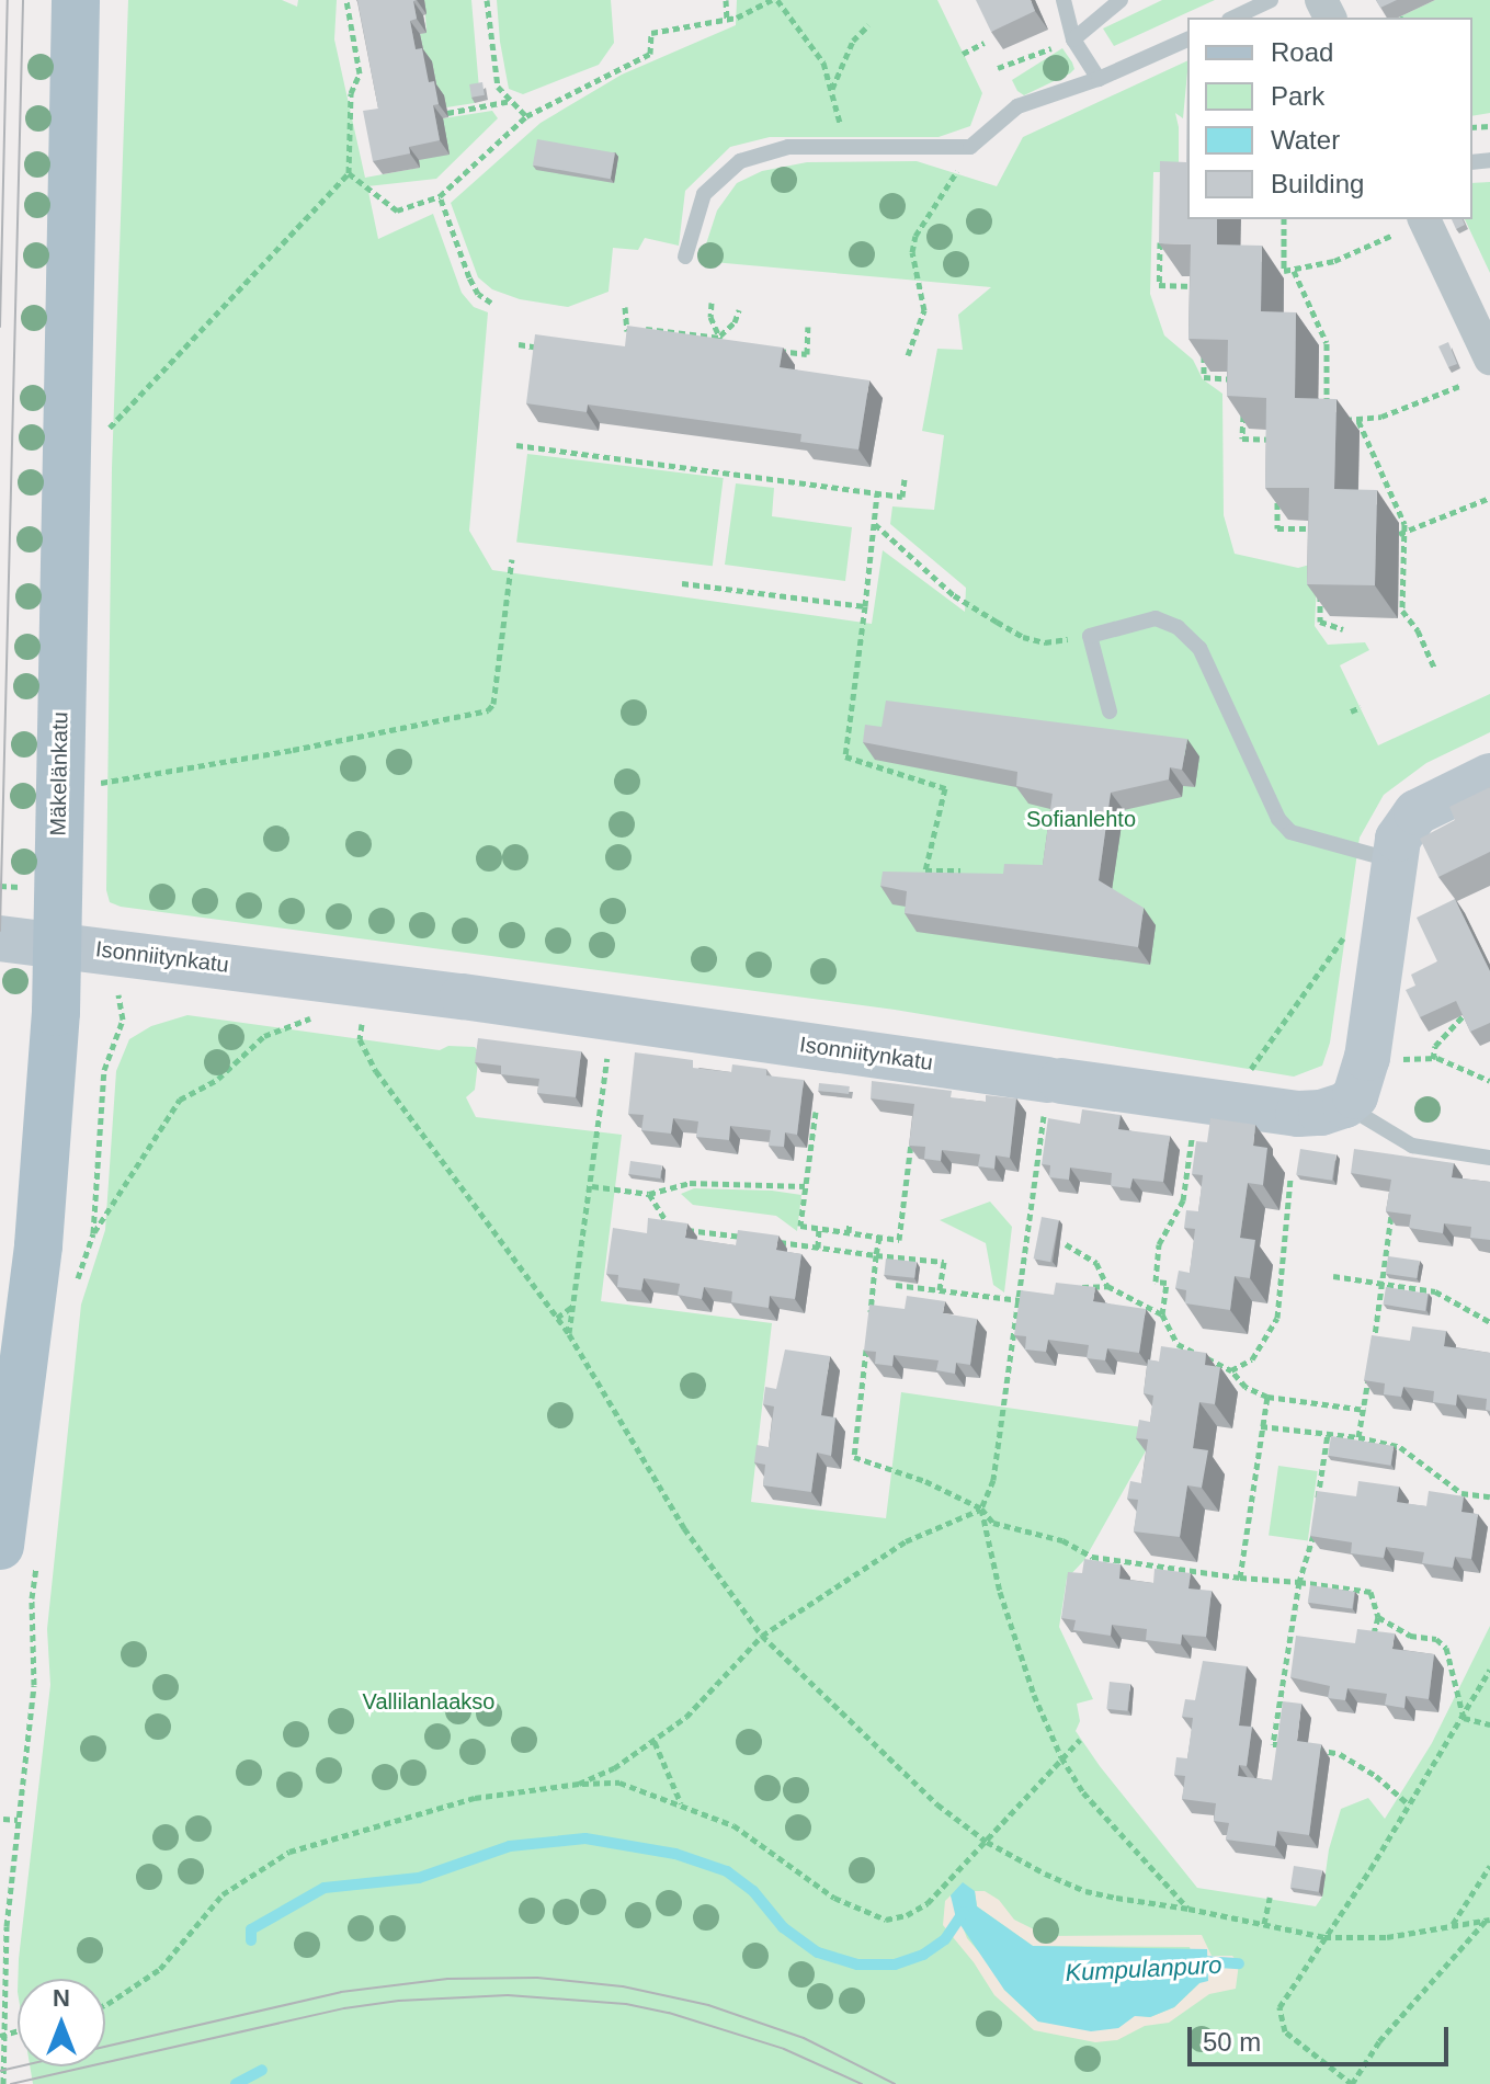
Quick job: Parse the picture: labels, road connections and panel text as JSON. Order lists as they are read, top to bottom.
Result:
{
  "streets": {
    "main road": ["Mäkelänkatu"],
    "street": ["Isonniitynkatu"]
  },
  "crossings": [
    ["Mäkelänkatu", "Isonniitynkatu"]
  ],
  "water": ["Kumpulanpuro"],
  "parks": ["Sofianlehto", "Vallilanlaakso"],
  "legend": [
    "Road",
    "Park",
    "Water",
    "Building"
  ],
  "scale_bar": "50 m",
  "north": "top"
}
